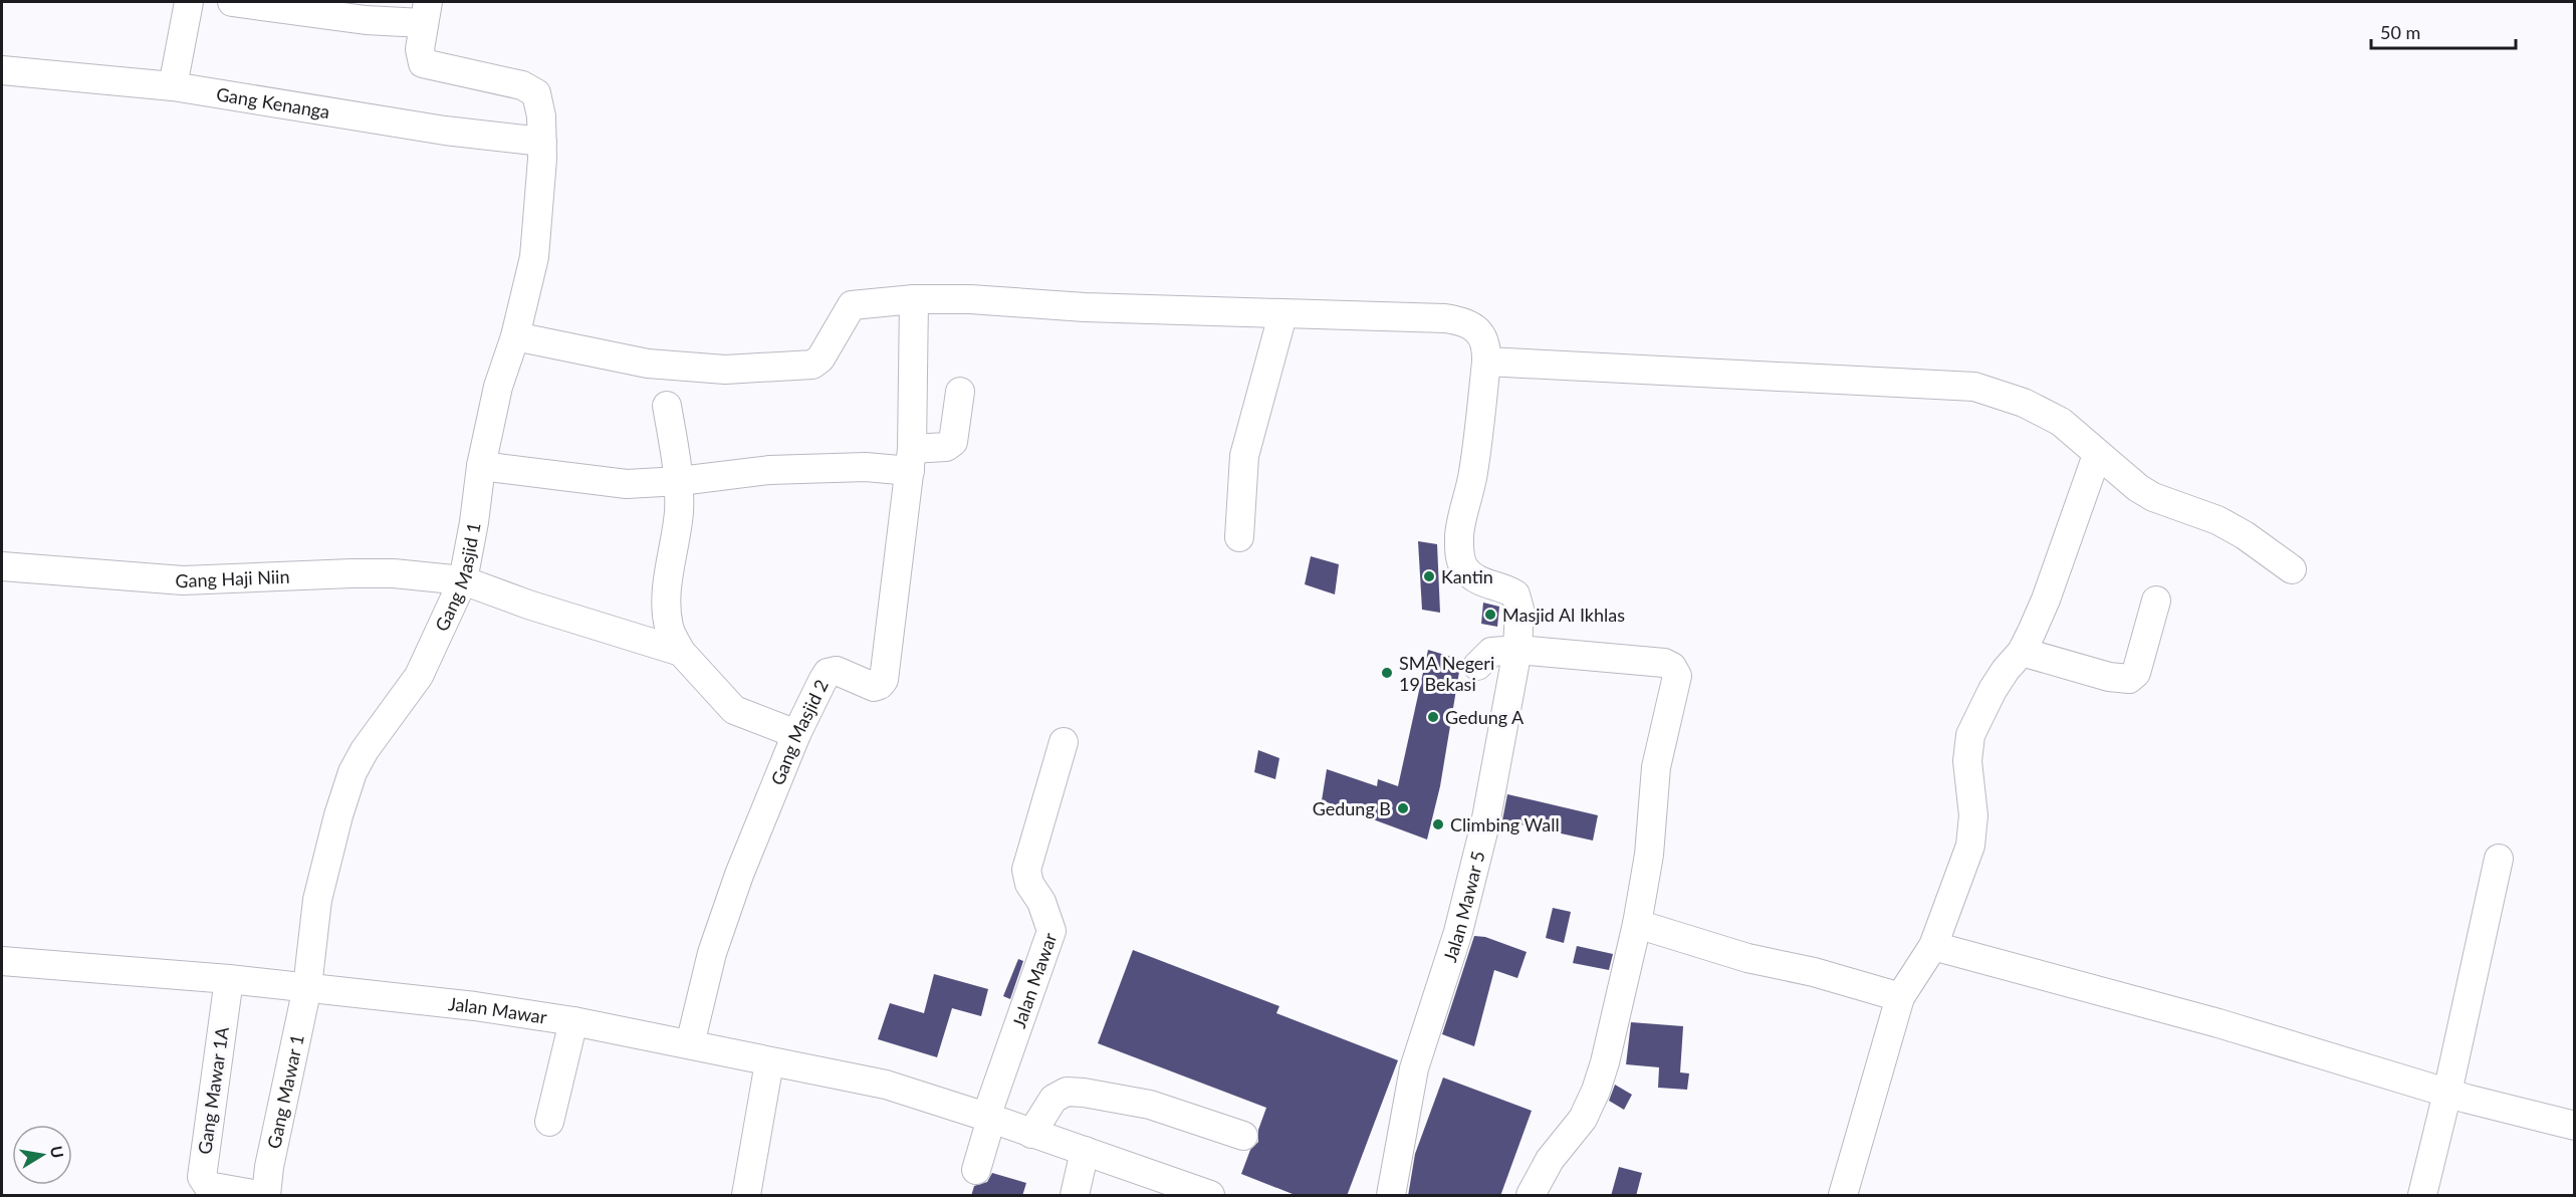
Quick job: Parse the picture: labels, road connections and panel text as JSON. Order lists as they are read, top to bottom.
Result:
{
  "streets": {
    "street": [
      "Gang Kenanga",
      "Gang Masjid 1",
      "Gang Haji Niin",
      "Gang Masjid 2",
      "Jalan Mawar 5",
      "Jalan Mawar",
      "Gang Mawar 1A",
      "Gang Mawar 1"
    ]
  },
  "crossings": [
    ["Gang Kenanga", "Gang Masjid 1"],
    ["Gang Masjid 1", "Gang Haji Niin"],
    ["Gang Masjid 1", "Jalan Mawar"],
    ["Gang Masjid 1", "Gang Mawar 1"],
    ["Gang Masjid 2", "Jalan Mawar"],
    ["Jalan Mawar", "Gang Mawar 1A"],
    ["Jalan Mawar", "Gang Mawar 1"]
  ],
  "places": [
    "Kantin",
    "Masjid Al Ikhlas",
    "SMA Negeri 19 Bekasi",
    "Gedung A",
    "Gedung B",
    "Climbing Wall"
  ],
  "scale_bar": "50 m",
  "north": "right"
}
